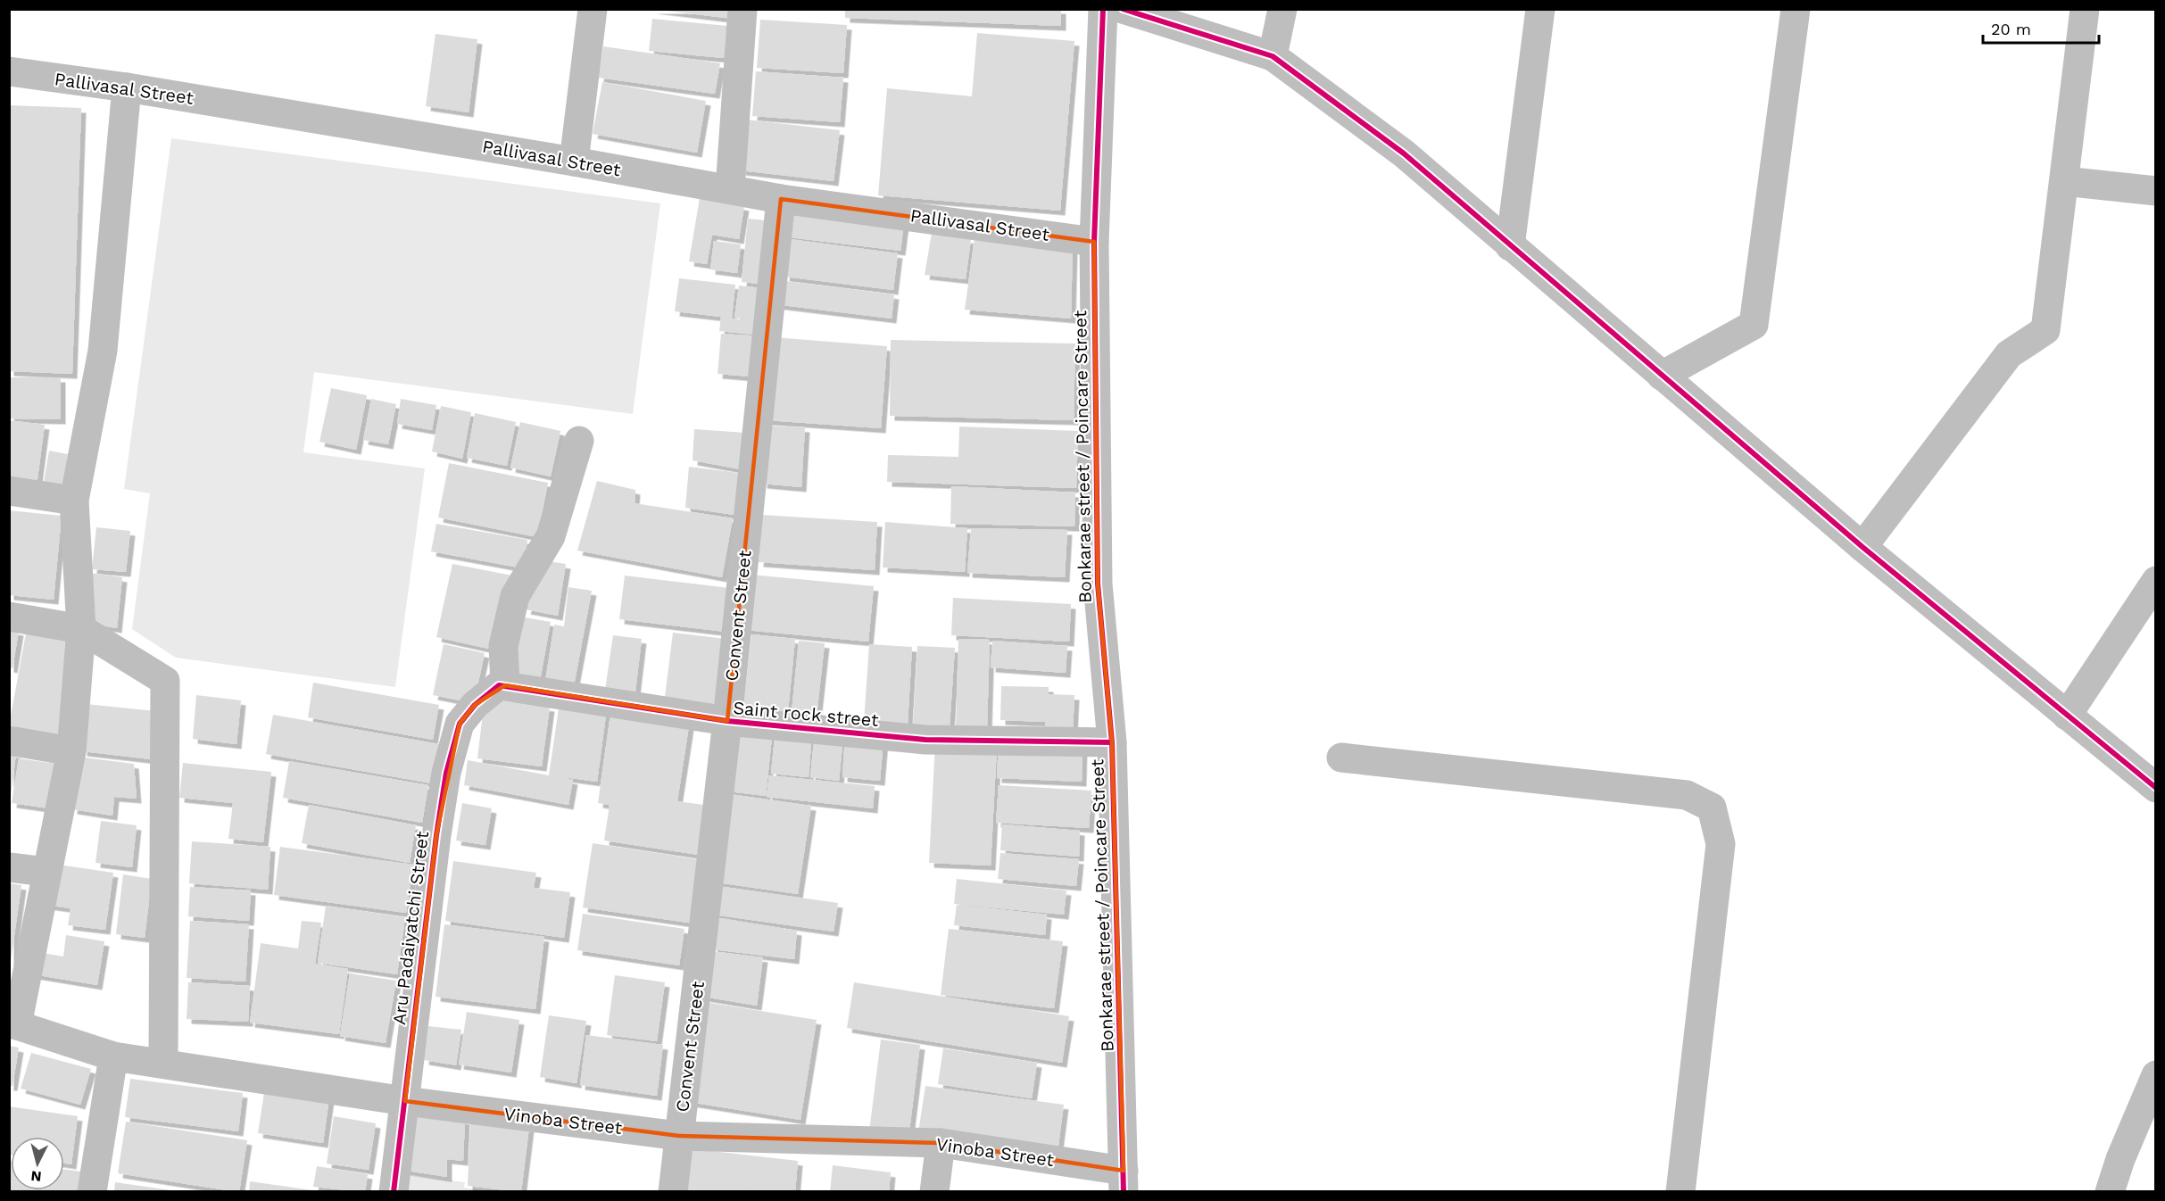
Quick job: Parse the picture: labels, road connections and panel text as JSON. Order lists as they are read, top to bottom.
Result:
{
  "streets": {
    "street": [
      "Pallivasal Street",
      "Bonkarae street / Poincare Street",
      "Convent Street",
      "Saint rock street",
      "Aru Padaiyatchi Street",
      "Vinoba Street"
    ]
  },
  "crossings": [
    ["Pallivasal Street", "Bonkarae street / Poincare Street"],
    ["Pallivasal Street", "Convent Street"],
    ["Bonkarae street / Poincare Street", "Saint rock street"],
    ["Bonkarae street / Poincare Street", "Vinoba Street"],
    ["Convent Street", "Saint rock street"],
    ["Convent Street", "Vinoba Street"],
    ["Saint rock street", "Aru Padaiyatchi Street"],
    ["Aru Padaiyatchi Street", "Vinoba Street"]
  ],
  "scale_bar": "20 m",
  "north": "bottom"
}
